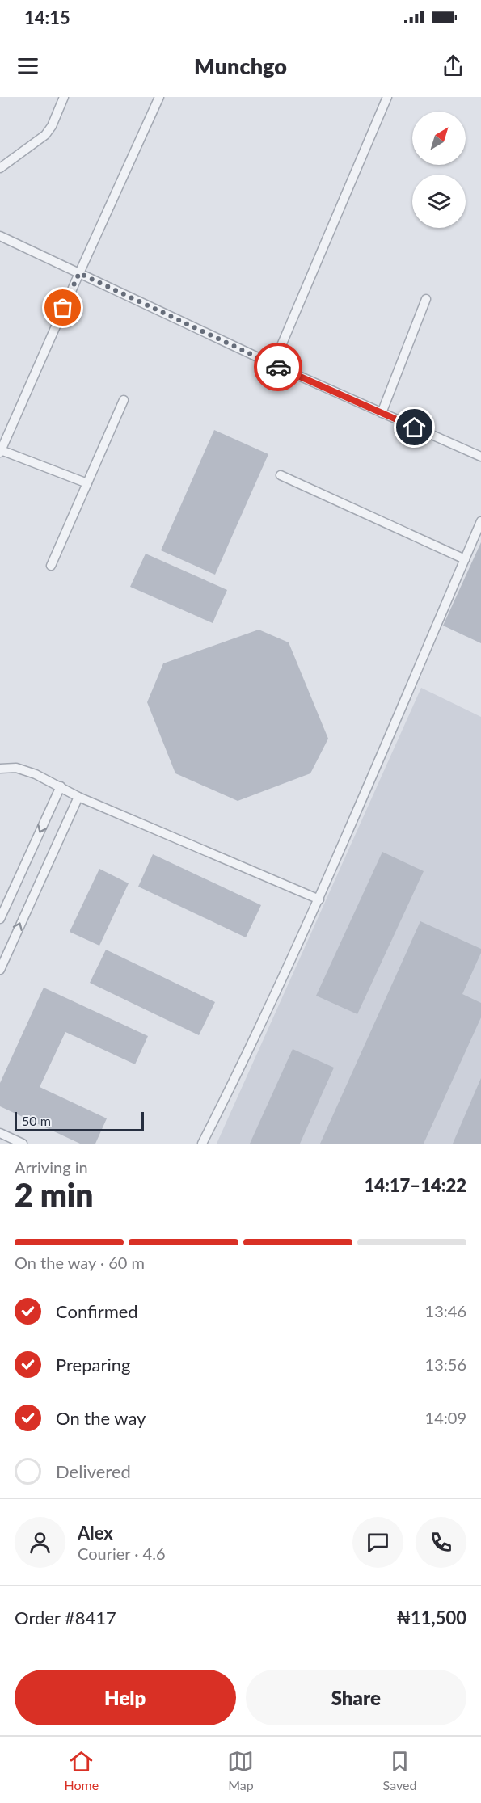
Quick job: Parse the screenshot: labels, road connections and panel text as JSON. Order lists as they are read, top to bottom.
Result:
{
  "scale_bar": "50 m",
  "north": "top right",
  "page": {
    "status": "14:15",
    "header": "Munchgo",
    "scale": "50 m",
    "heading": ["2 min", "Arriving in", "14:17–14:22"],
    "panel": [
      "Alex",
      "Courier · 4.6",
      "Order #8417",
      "₦11,500"
    ],
    "bar": "On the way · 60 m",
    "list": [
      ["Confirmed", "13:46"],
      ["Preparing", "13:56"],
      ["On the way", "14:09"],
      "Delivered"
    ],
    "buttons": ["Help", "Share"],
    "tabs": ["Home", "Map", "Saved"]
  }
}
